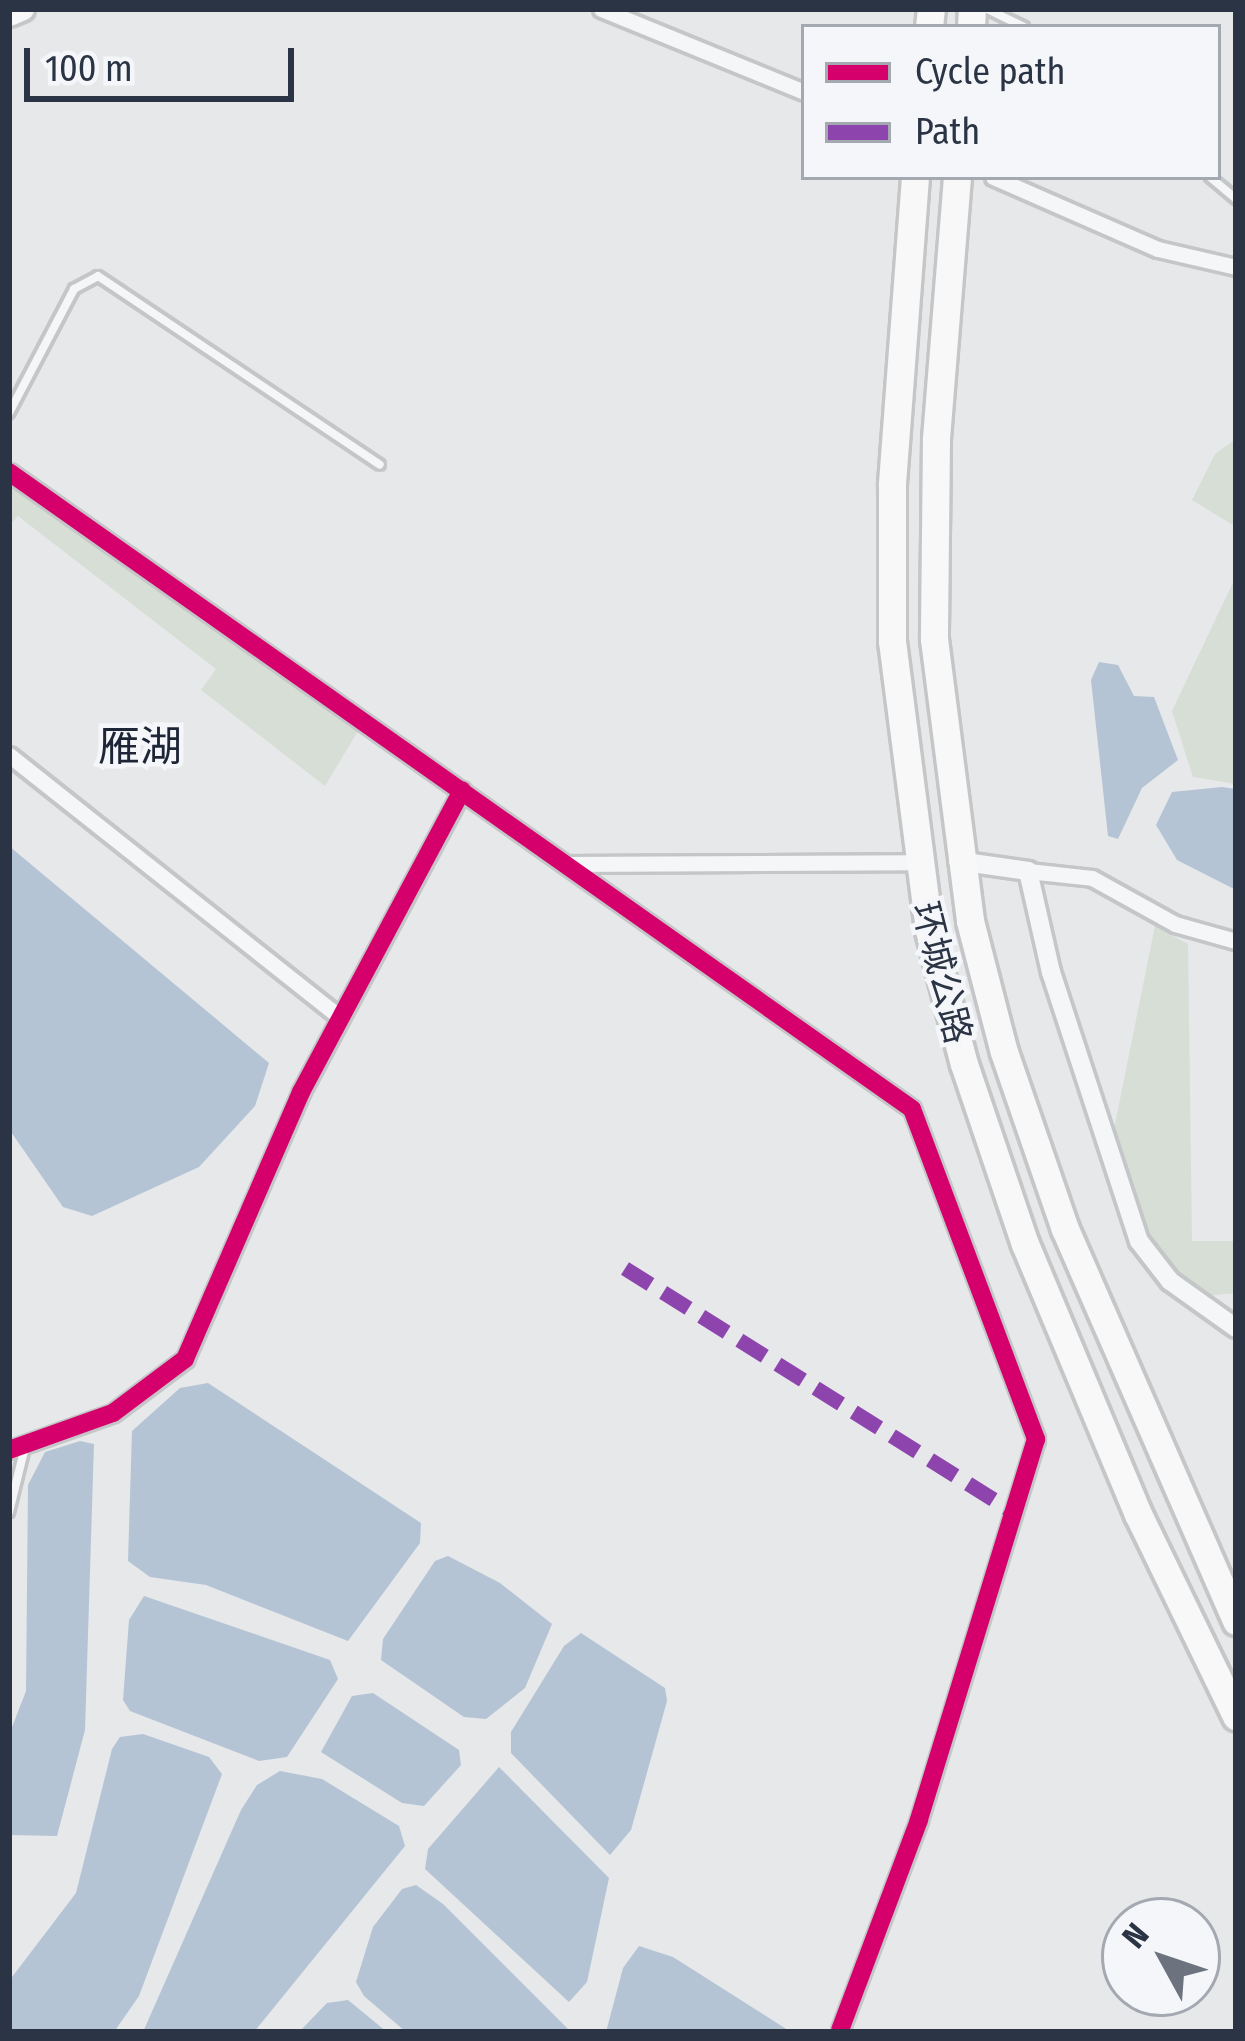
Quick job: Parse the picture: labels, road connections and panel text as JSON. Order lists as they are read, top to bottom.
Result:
{
  "streets": {
    "highway": ["环城公路"]
  },
  "districts": ["雁湖"],
  "legend": ["Cycle path", "Path"],
  "scale_bar": "100 m",
  "north": "top left"
}
